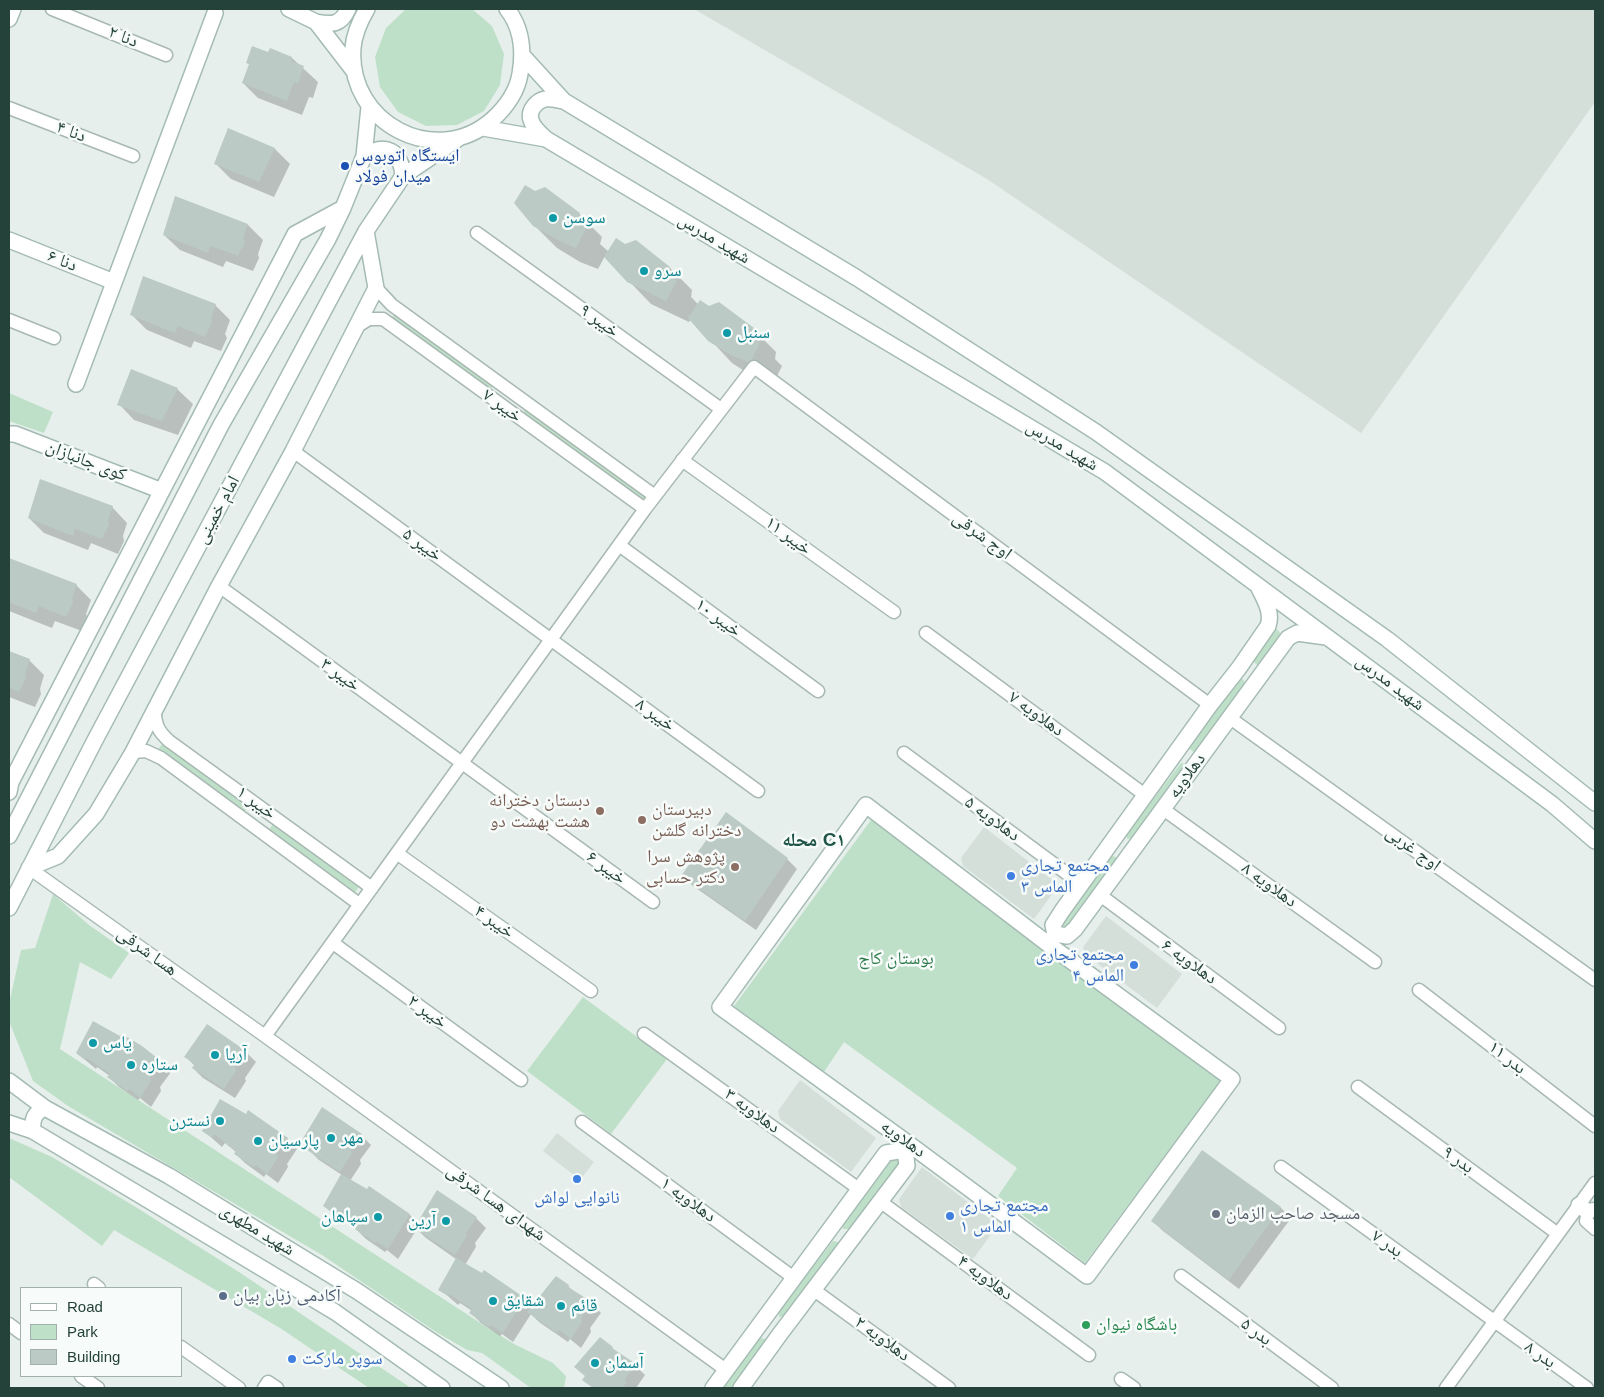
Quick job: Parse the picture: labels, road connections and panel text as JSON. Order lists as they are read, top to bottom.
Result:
{
  "streets": {
    "main road": [
      "شهید مدرس",
      "دنا ۶",
      "کوی جانبازان",
      "امام خمینی",
      "دهلاویه",
      "شهید مطهری"
    ],
    "street": [
      "دنا ۲",
      "دنا ۴",
      "خیبر ۹",
      "خیبر ۷",
      "خیبر ۱۱",
      "اوج شرقی",
      "خیبر ۵",
      "خیبر ۱۰",
      "خیبر ۳",
      "دهلاویه ۷",
      "خیبر ۸",
      "خیبر ۱",
      "دهلاویه ۵",
      "اوج غربی",
      "خیبر ۶",
      "دهلاویه ۸",
      "خیبر ۴",
      "هسا شرقی",
      "دهلاویه ۶",
      "خیبر ۲",
      "بدر ۱۱",
      "دهلاویه ۳",
      "بدر ۹",
      "دهلاویه ۱",
      "شهدای هسا شرقی",
      "بدر ۷",
      "دهلاویه ۴",
      "بدر ۵",
      "دهلاویه ۲",
      "بدر ۸"
    ]
  },
  "crossings": [
    ["شهید مدرس", "دهلاویه"],
    ["خیبر ۹", "اوج شرقی"],
    ["امام خمینی", "هسا شرقی"],
    ["اوج شرقی", "دهلاویه"],
    ["خیبر ۵", "خیبر ۸"],
    ["خیبر ۳", "خیبر ۶"],
    ["دهلاویه ۷", "دهلاویه"],
    ["دهلاویه", "دهلاویه ۵"],
    ["دهلاویه", "اوج غربی"],
    ["دهلاویه", "دهلاویه ۸"],
    ["دهلاویه", "دهلاویه ۶"],
    ["دهلاویه", "دهلاویه ۳"],
    ["دهلاویه", "دهلاویه ۱"],
    ["دهلاویه", "شهدای هسا شرقی"],
    ["دهلاویه", "دهلاویه ۴"],
    ["دهلاویه", "دهلاویه ۲"],
    ["هسا شرقی", "شهدای هسا شرقی"],
    ["بدر ۷", "بدر ۸"]
  ],
  "districts": ["محله C۱"],
  "parks": ["بوستان کاج"],
  "places": [
    "ایستگاه اتوبوس میدان فولاد",
    "سوسن",
    "سرو",
    "سنبل",
    "دبستان دخترانه هشت بهشت دو",
    "دبیرستان دخترانه گلشن",
    "پژوهش سرا دکتر حسابی",
    "مجتمع تجاری الماس ۳",
    "مجتمع تجاری الماس ۴",
    "یاس",
    "آریا",
    "ستاره",
    "نسترن",
    "مهر",
    "پارسیان",
    "نانوایی لواش",
    "مسجد صاحب الزمان",
    "مجتمع تجاری الماس ۱",
    "سپاهان",
    "آرین",
    "آکادمی زبان بیان",
    "شقایق",
    "قائم",
    "باشگاه نیوان",
    "سوپر مارکت",
    "آسمان"
  ],
  "legend": ["Road", "Park", "Building"]
}
